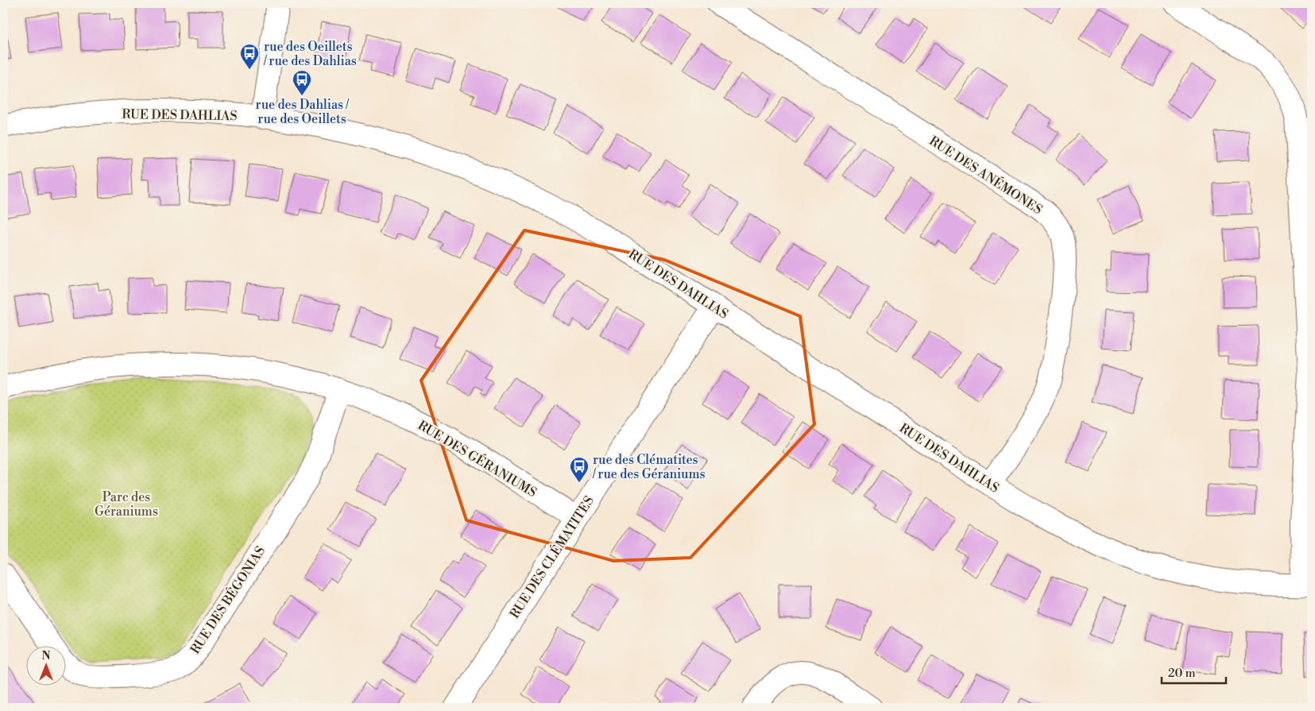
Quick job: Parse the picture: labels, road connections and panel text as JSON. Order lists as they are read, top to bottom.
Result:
{
  "streets": {
    "street": [
      "RUE DES DAHLIAS",
      "RUE DES ANÉMONES",
      "RUE DES GÉRANIUMS",
      "RUE DES CLÉMATITES",
      "RUE DES BÉGONIAS"
    ]
  },
  "crossings": [
    ["RUE DES DAHLIAS", "RUE DES ANÉMONES"],
    ["RUE DES DAHLIAS", "RUE DES CLÉMATITES"],
    ["RUE DES GÉRANIUMS", "RUE DES CLÉMATITES"],
    ["RUE DES GÉRANIUMS", "RUE DES BÉGONIAS"]
  ],
  "parks": ["Parc des Géraniums"],
  "places": {
    "bus stop": ["rue des Oeillets / rue des Dahlias", "rue des Dahlias / rue des Oeillets", "rue des Clématites / rue des Géraniums"]
  },
  "scale_bar": "20 m",
  "north": "top"
}
